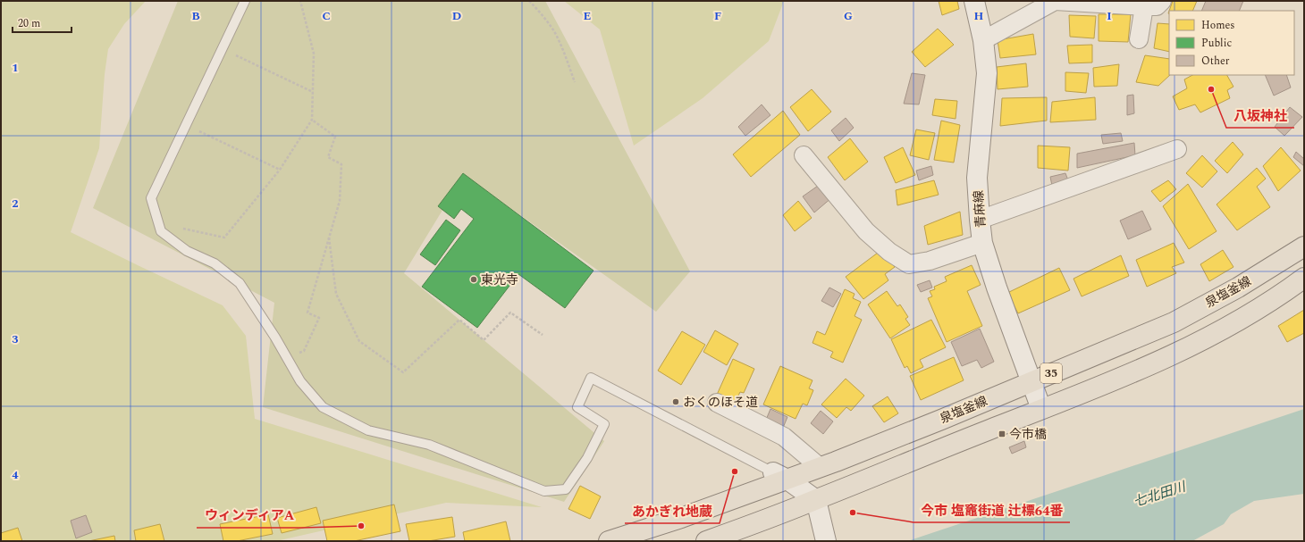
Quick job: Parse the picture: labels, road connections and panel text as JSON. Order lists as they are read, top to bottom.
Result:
{
  "streets": {
    "main road": ["泉塩釜線", "35"],
    "street": ["青麻線"]
  },
  "crossings": [
    ["青麻線", "泉塩釜線"],
    ["青麻線", "35"]
  ],
  "water": ["七北田川"],
  "places": {
    "other": [
      "八坂神社",
      "東光寺",
      "おくのほそ道",
      "あかぎれ地蔵",
      "今市 塩竈街道 辻標64番",
      "ウィンディアA"
    ],
    "transit": ["今市橋"]
  },
  "legend": ["Homes", "Public", "Other"],
  "scale_bar": "20 m",
  "grid": {
    "columns": [
      "B",
      "C",
      "D",
      "E",
      "F",
      "G",
      "H",
      "I"
    ],
    "rows": [
      "1",
      "2",
      "3",
      "4"
    ]
  }
}
